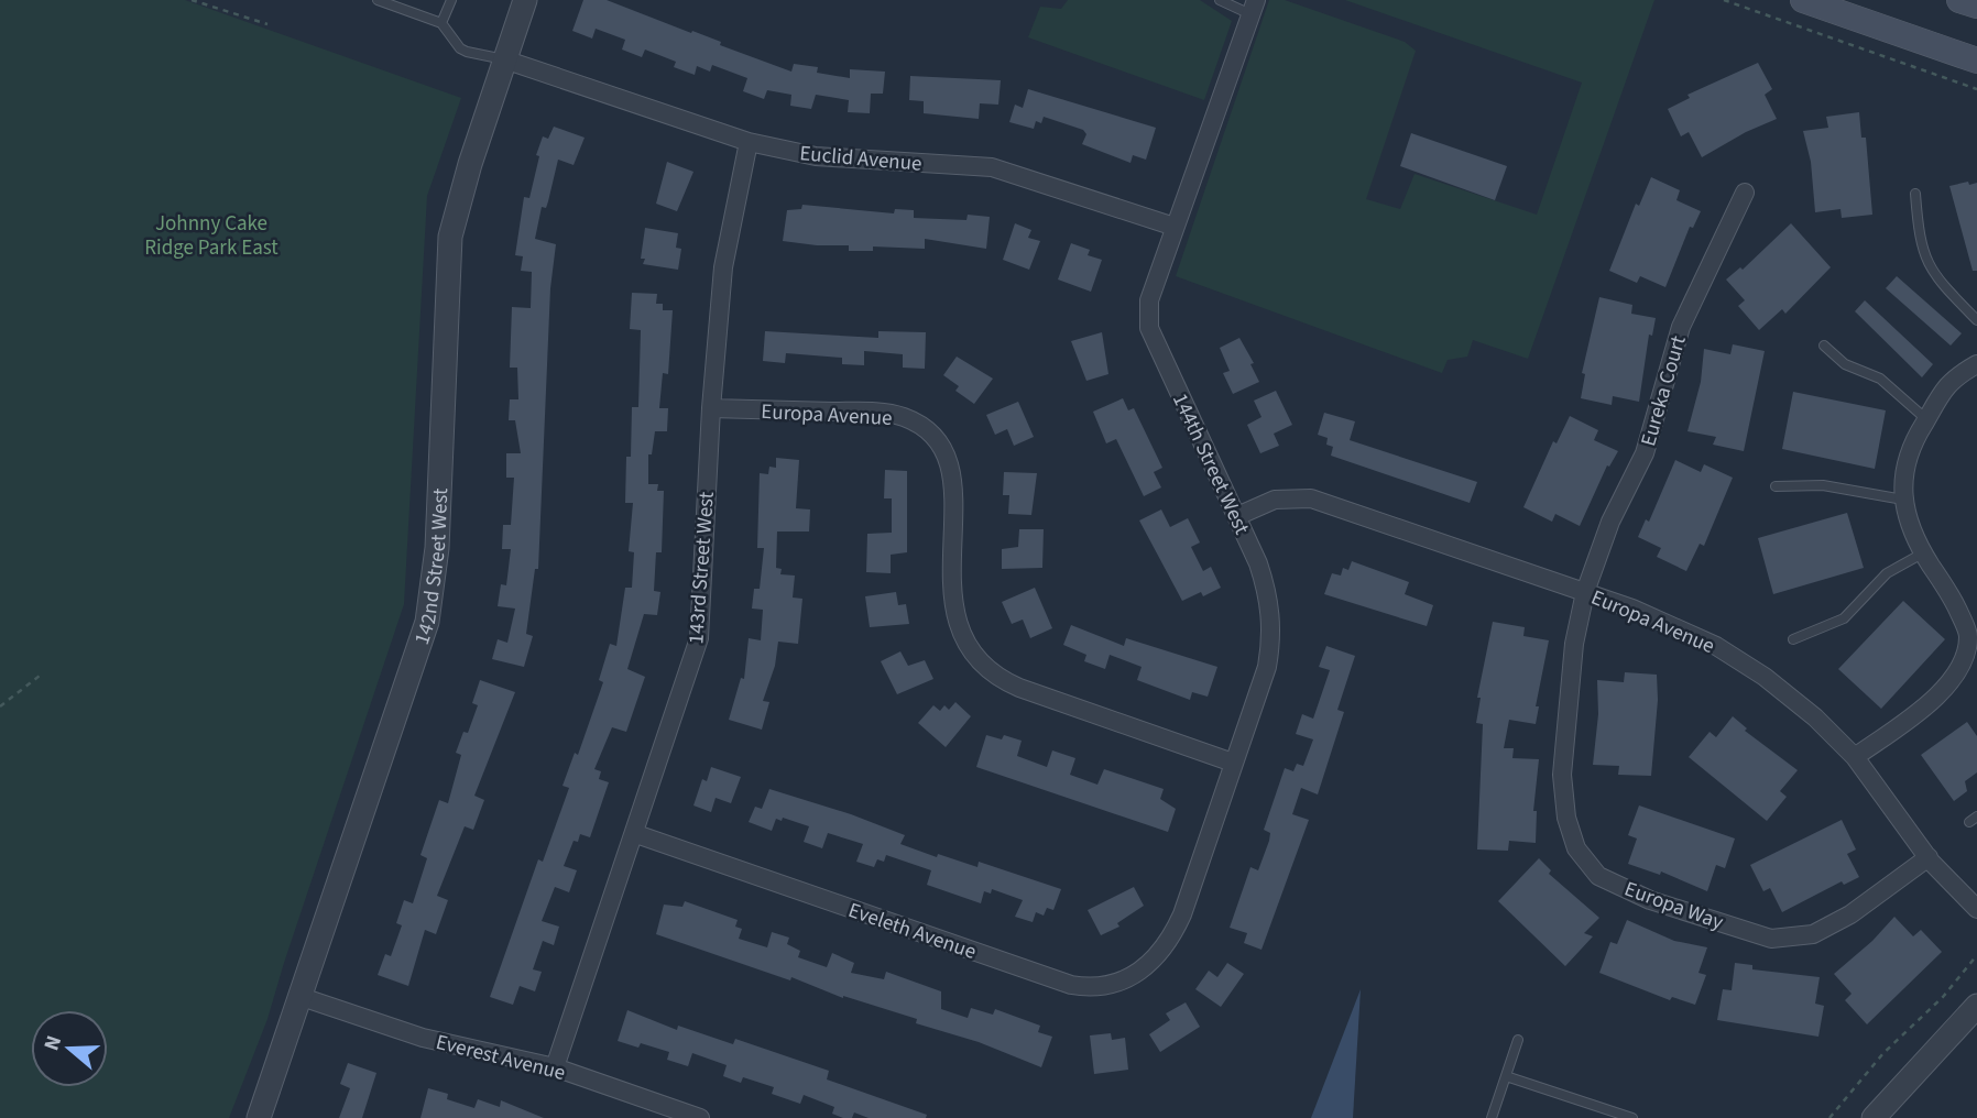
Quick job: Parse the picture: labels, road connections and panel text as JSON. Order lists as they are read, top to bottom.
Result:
{
  "streets": {
    "street": [
      "Euclid Avenue",
      "Eureka Court",
      "Europa Avenue",
      "144th Street West",
      "142nd Street West",
      "143rd Street West",
      "Europa Way",
      "Eveleth Avenue",
      "Everest Avenue"
    ]
  },
  "crossings": [
    ["Euclid Avenue", "144th Street West"],
    ["Euclid Avenue", "142nd Street West"],
    ["Euclid Avenue", "143rd Street West"],
    ["Eureka Court", "Europa Avenue"],
    ["Eureka Court", "Europa Way"],
    ["Europa Avenue", "144th Street West"],
    ["Europa Avenue", "143rd Street West"],
    ["Europa Avenue", "Europa Way"],
    ["144th Street West", "Eveleth Avenue"],
    ["142nd Street West", "Everest Avenue"],
    ["143rd Street West", "Eveleth Avenue"],
    ["143rd Street West", "Everest Avenue"]
  ],
  "parks": ["Johnny Cake Ridge Park East"],
  "north": "left"
}
